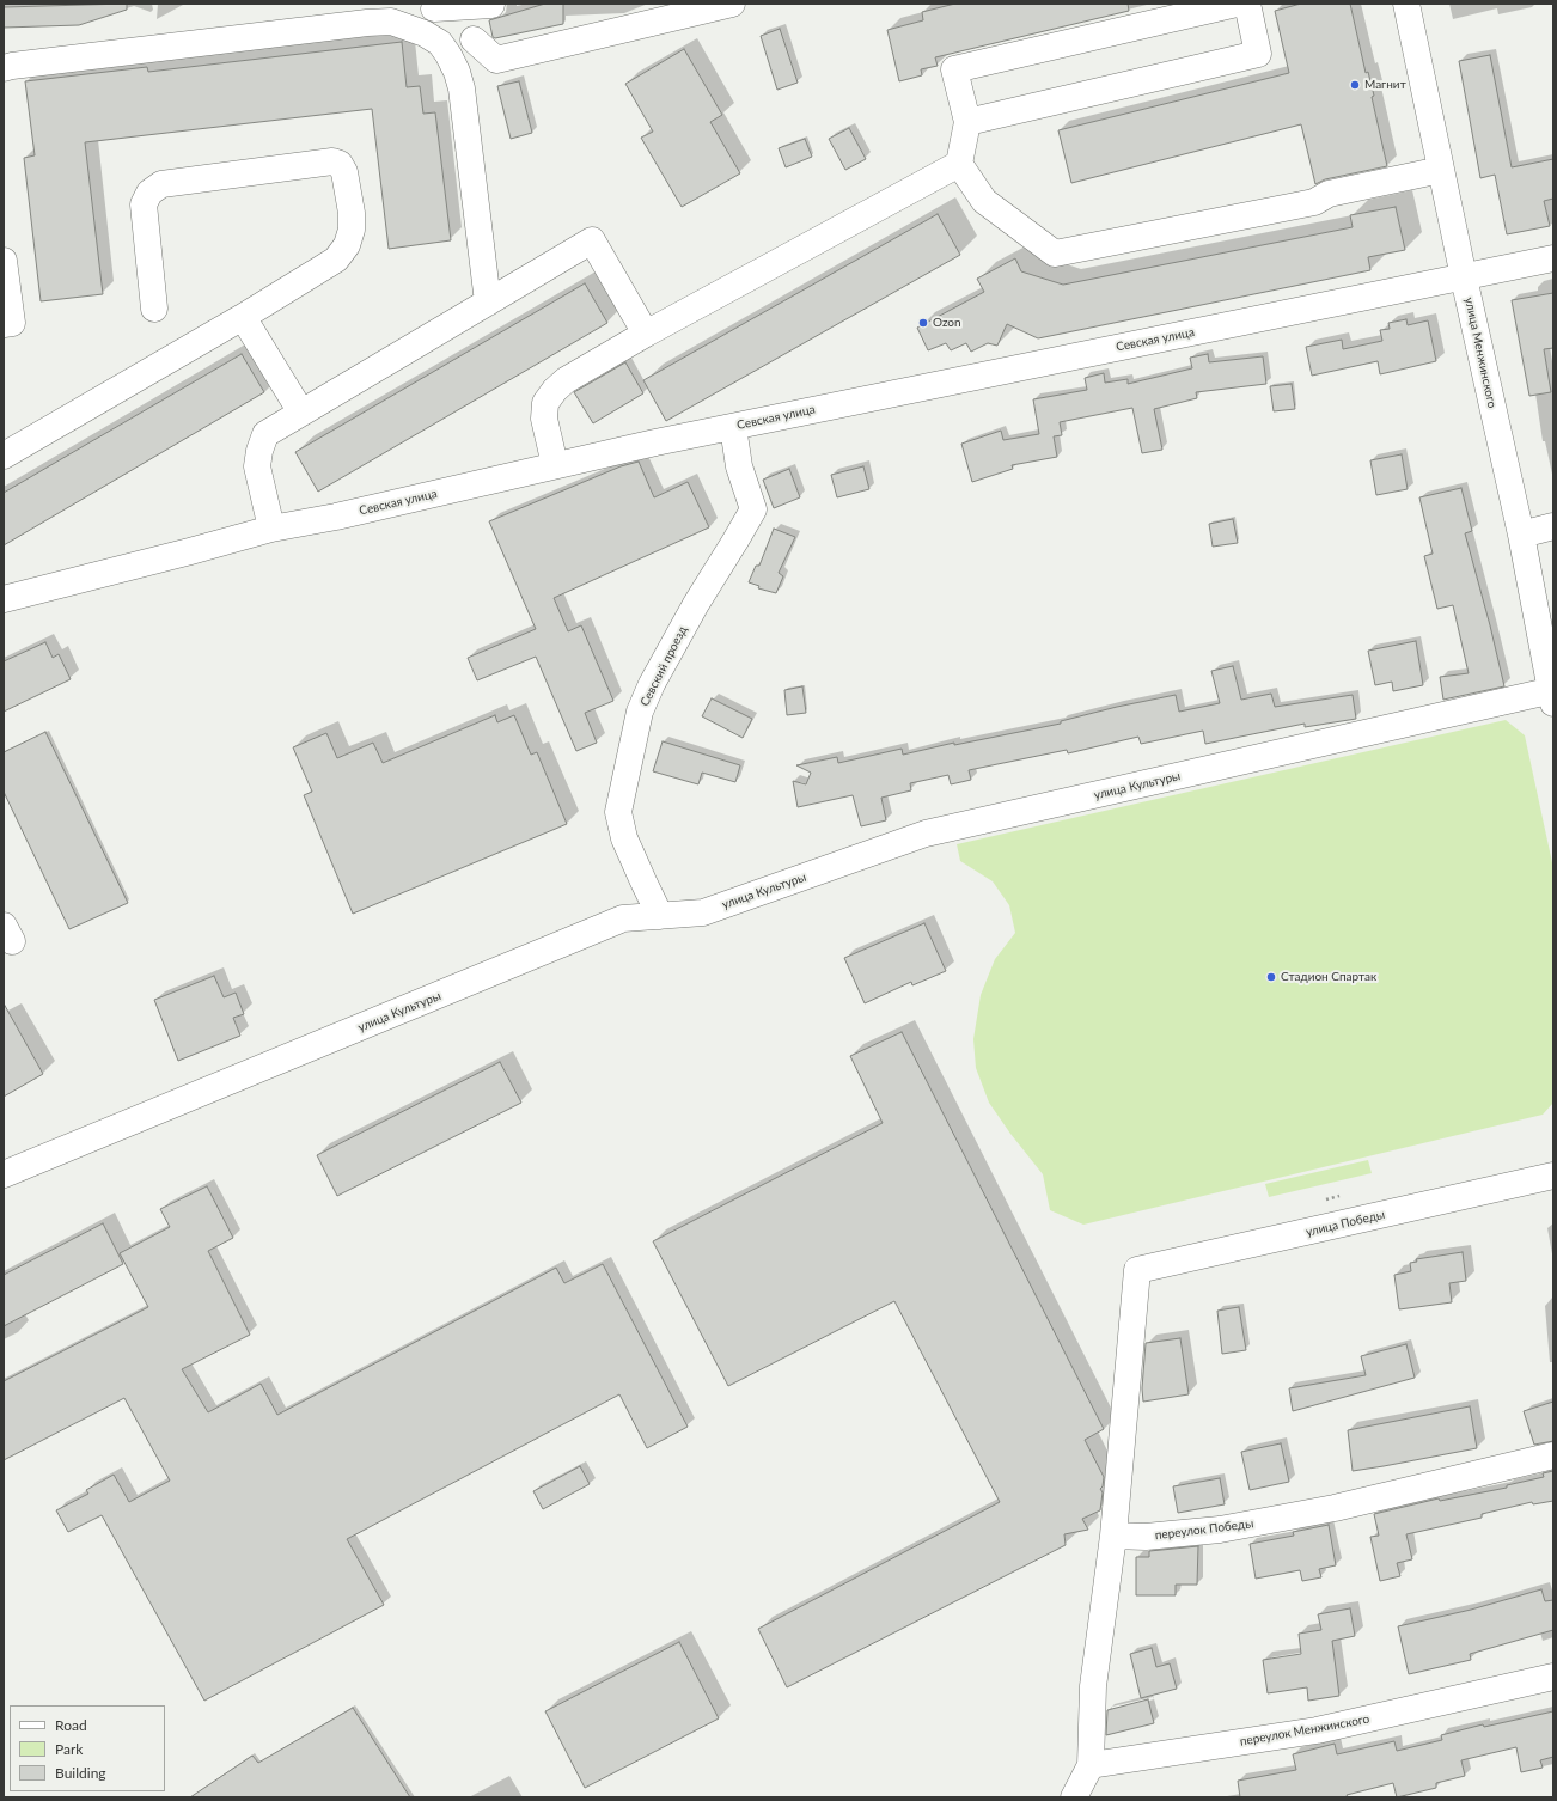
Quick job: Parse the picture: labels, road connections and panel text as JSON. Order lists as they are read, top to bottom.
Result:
{
  "streets": {
    "street": [
      "Севская улица",
      "улица Менжинского",
      "Севский проезд",
      "улица Культуры",
      "улица Победы",
      "переулок Победы",
      "переулок Менжинского"
    ]
  },
  "crossings": [
    ["Севская улица", "улица Менжинского"],
    ["Севская улица", "Севский проезд"],
    ["улица Менжинского", "улица Культуры"],
    ["Севский проезд", "улица Культуры"],
    ["улица Победы", "переулок Победы"]
  ],
  "places": ["Магнит", "Ozon", "Стадион Спартак"],
  "legend": ["Road", "Park", "Building"]
}
